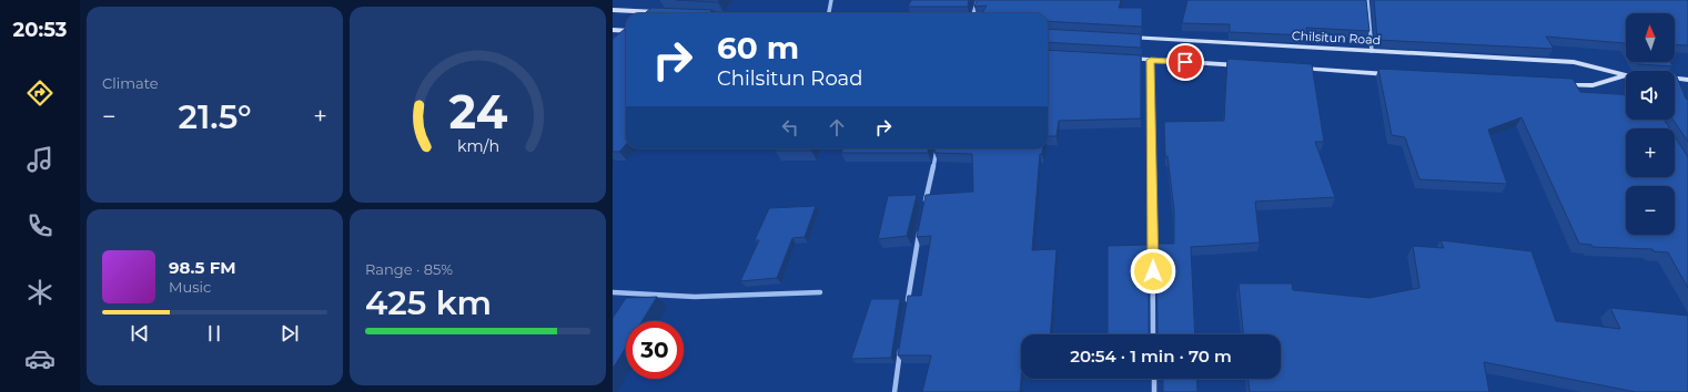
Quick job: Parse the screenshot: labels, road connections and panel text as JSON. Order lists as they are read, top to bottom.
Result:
{
  "streets": {
    "main road": ["Chilsitun Road"]
  },
  "north": "top",
  "page": {
    "tabs": "20:53",
    "tile": [
      "Climate",
      ["Range · 85%", "425 km"]
    ],
    "map_buttons": ["+", "−"],
    "turn": ["60 m", "Chilsitun Road"],
    "heat": ["−", "21.5°", "+"],
    "song": ["98.5 FM", "Music"],
    "limit": "30",
    "trip": "20:54 · 1 min · 70 m",
    "gauge": ["24", "km/h"]
  }
}
